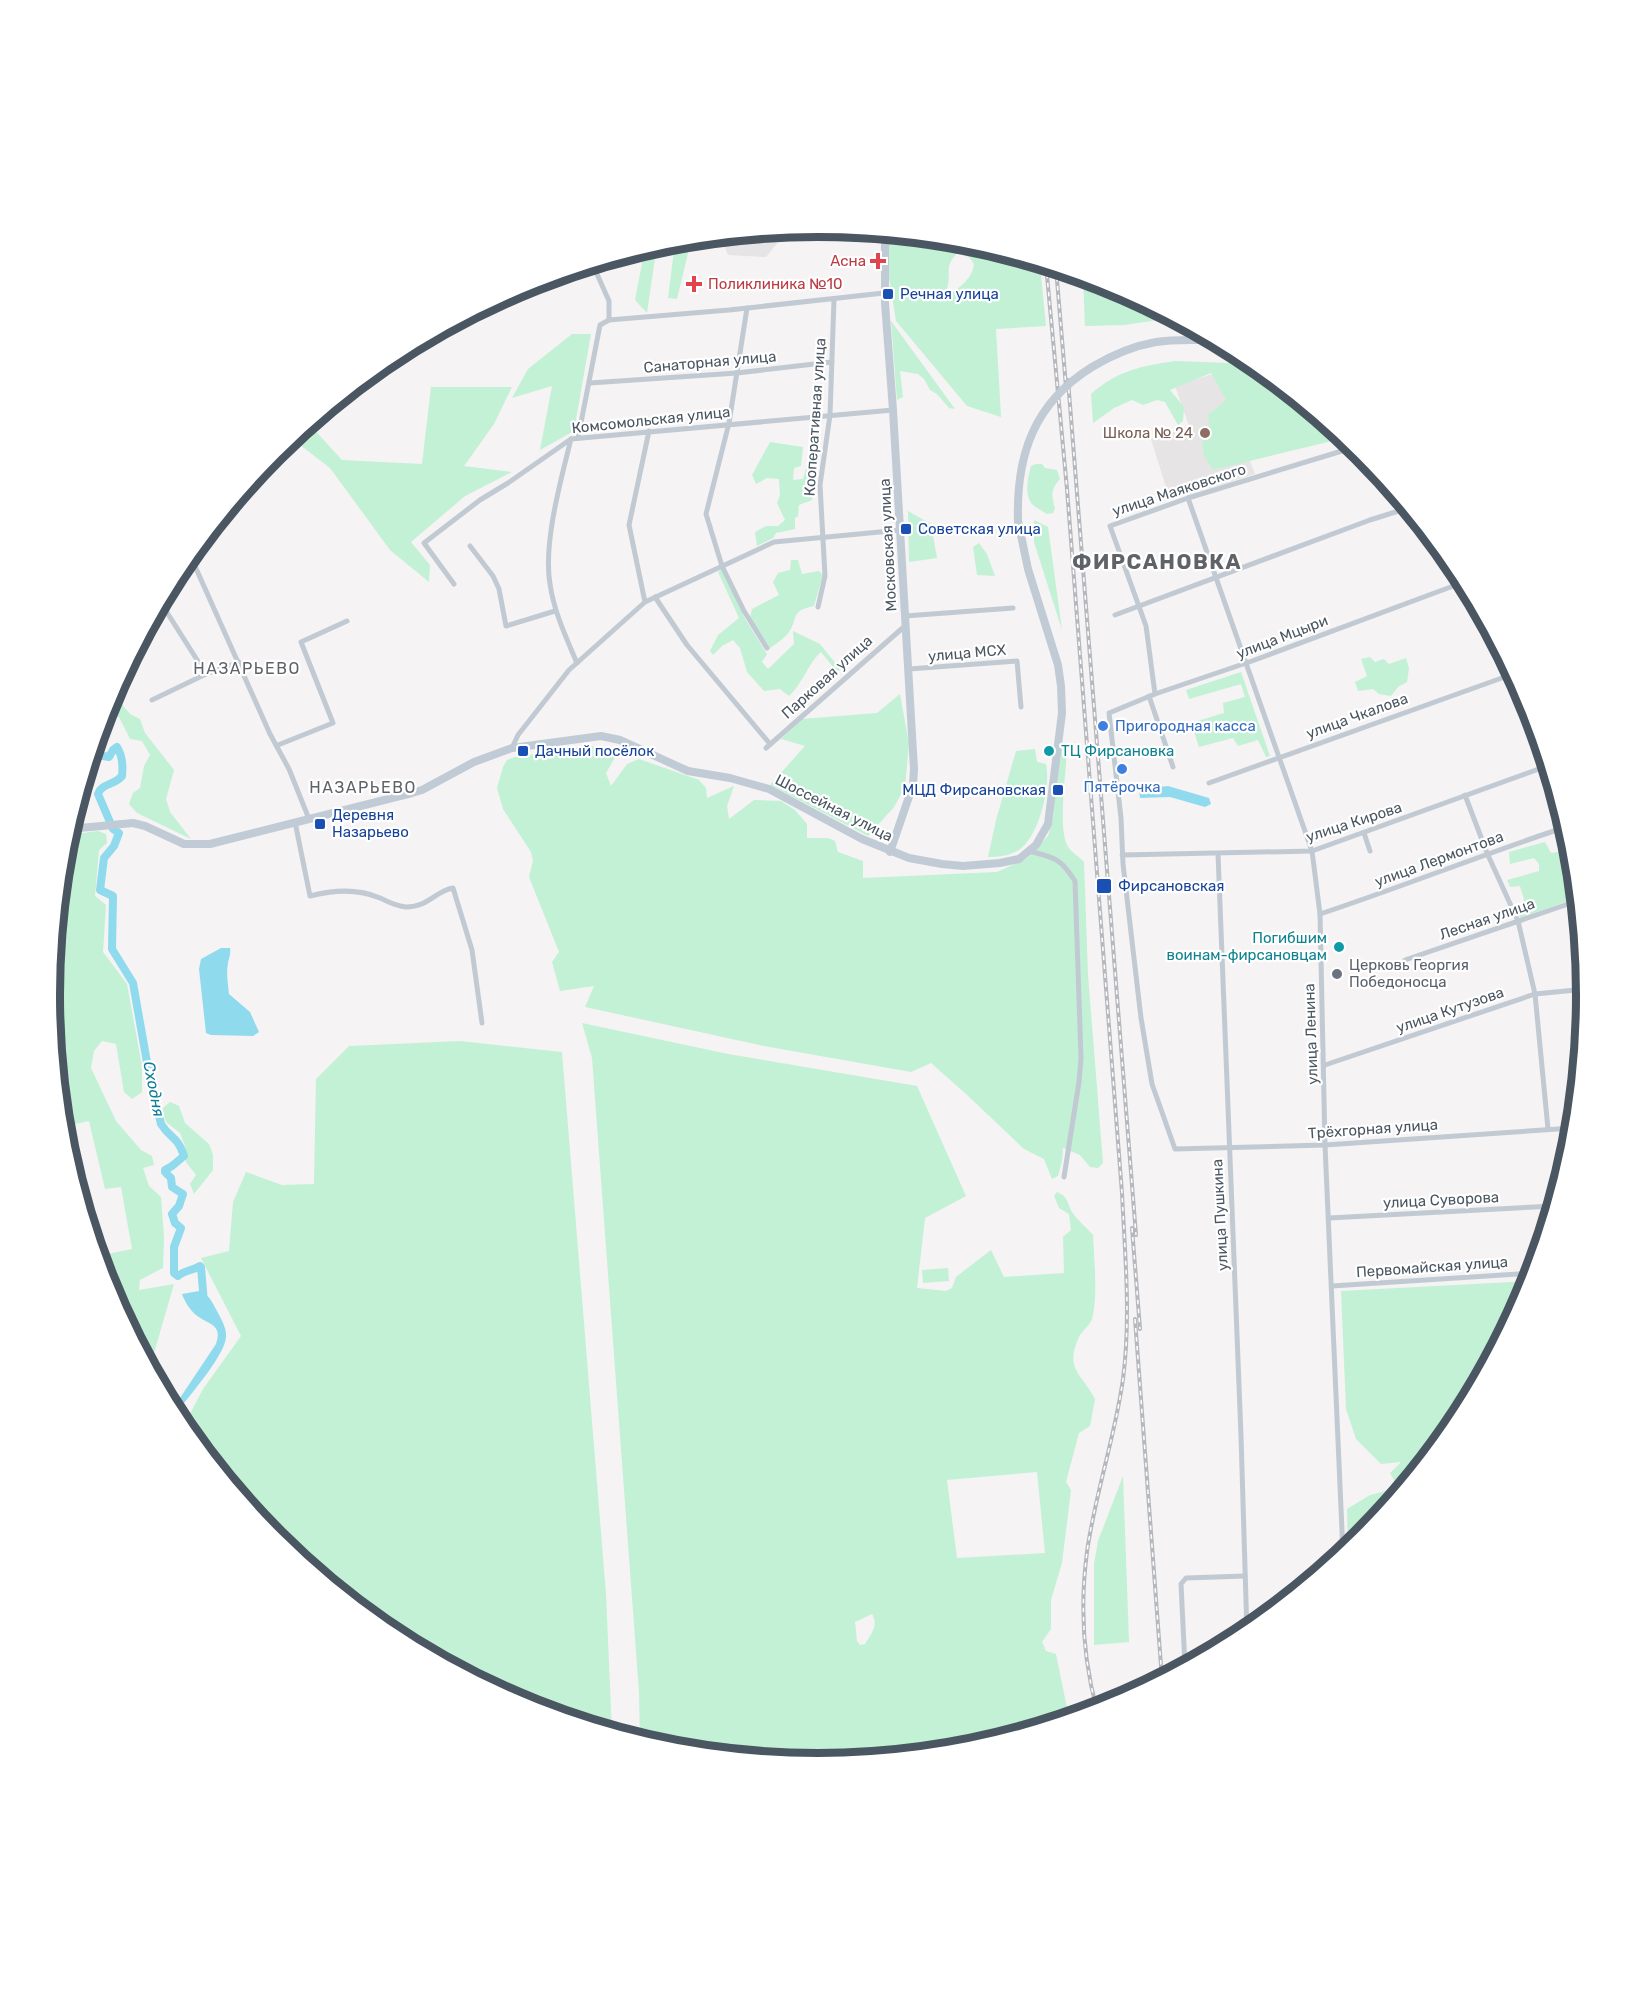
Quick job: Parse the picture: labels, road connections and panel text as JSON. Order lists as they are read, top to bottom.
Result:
{
  "streets": {
    "street": [
      "Санаторная улица",
      "Кооперативная улица",
      "Комсомольская улица",
      "улица Маяковского",
      "Московская улица",
      "улица Мцыри",
      "улица МСХ",
      "Парковая улица",
      "улица Чкалова",
      "Шоссейная улица",
      "улица Кирова",
      "улица Лермонтова",
      "Лесная улица",
      "улица Кутузова",
      "улица Ленина",
      "Трёхгорная улица",
      "улица Суворова",
      "улица Пушкина",
      "Первомайская улица"
    ]
  },
  "crossings": [
    ["Санаторная улица", "Кооперативная улица"],
    ["Кооперативная улица", "Комсомольская улица"],
    ["Комсомольская улица", "Московская улица"],
    ["улица Маяковского", "улица Мцыри"],
    ["улица Маяковского", "улица Ленина"],
    ["Московская улица", "улица МСХ"],
    ["Московская улица", "Парковая улица"],
    ["Московская улица", "Шоссейная улица"],
    ["улица Мцыри", "улица Кирова"],
    ["улица Мцыри", "улица Ленина"],
    ["улица Мцыри", "Трёхгорная улица"],
    ["улица Чкалова", "улица Ленина"],
    ["улица Кирова", "улица Ленина"],
    ["улица Кирова", "Трёхгорная улица"],
    ["улица Кирова", "улица Пушкина"],
    ["улица Лермонтова", "улица Ленина"],
    ["улица Кутузова", "улица Ленина"],
    ["улица Ленина", "Трёхгорная улица"],
    ["улица Ленина", "улица Суворова"],
    ["улица Ленина", "Первомайская улица"],
    ["Трёхгорная улица", "улица Пушкина"]
  ],
  "districts": ["ФИРСАНОВКА", "НАЗАРЬЕВО", "НАЗАРЬЕВО"],
  "water": ["Сходня"],
  "places": {
    "health": ["Асна", "Поликлиника №10"],
    "transit": [
      "Речная улица",
      "Советская улица",
      "Дачный посёлок",
      "МЦД Фирсановская",
      "Деревня Назарьево",
      "Фирсановская"
    ],
    "other": [
      "Школа № 24",
      "Пригородная касса",
      "ТЦ Фирсановка",
      "Пятёрочка",
      "Погибшим воинам-фирсановцам",
      "Церковь Георгия Победоносца"
    ]
  }
}
